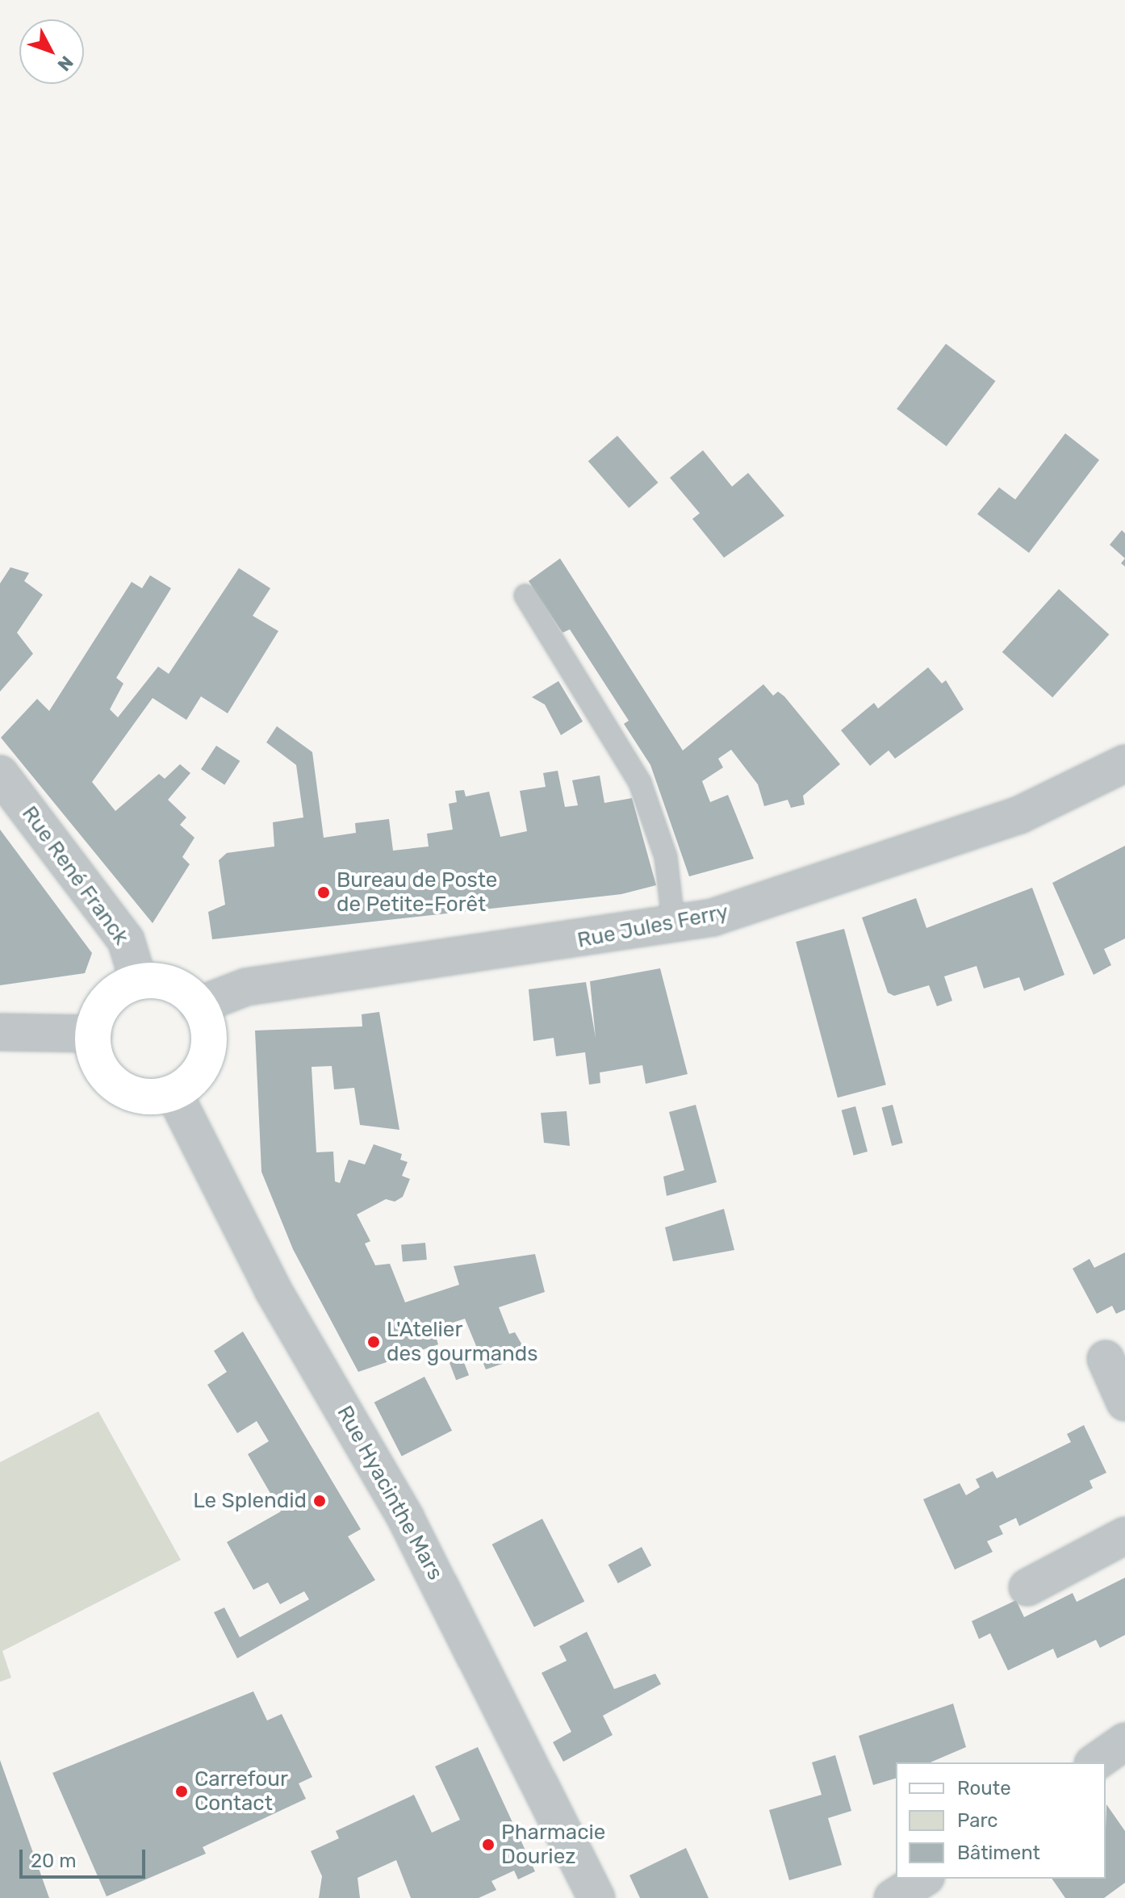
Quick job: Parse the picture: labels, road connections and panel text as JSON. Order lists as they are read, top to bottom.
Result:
{
  "streets": {
    "street": ["Rue René Franck", "Rue Jules Ferry", "Rue Hyacinthe Mars"]
  },
  "crossings": [
    ["Rue René Franck", "Rue Jules Ferry"],
    ["Rue René Franck", "Rue Hyacinthe Mars"],
    ["Rue Jules Ferry", "Rue Hyacinthe Mars"]
  ],
  "places": [
    "Bureau de Poste de Petite-Forêt",
    "L'Atelier des gourmands",
    "Le Splendid",
    "Carrefour Contact",
    "Pharmacie Douriez"
  ],
  "legend": ["Route", "Parc", "Bâtiment"],
  "scale_bar": "20 m",
  "north": "bottom right"
}
